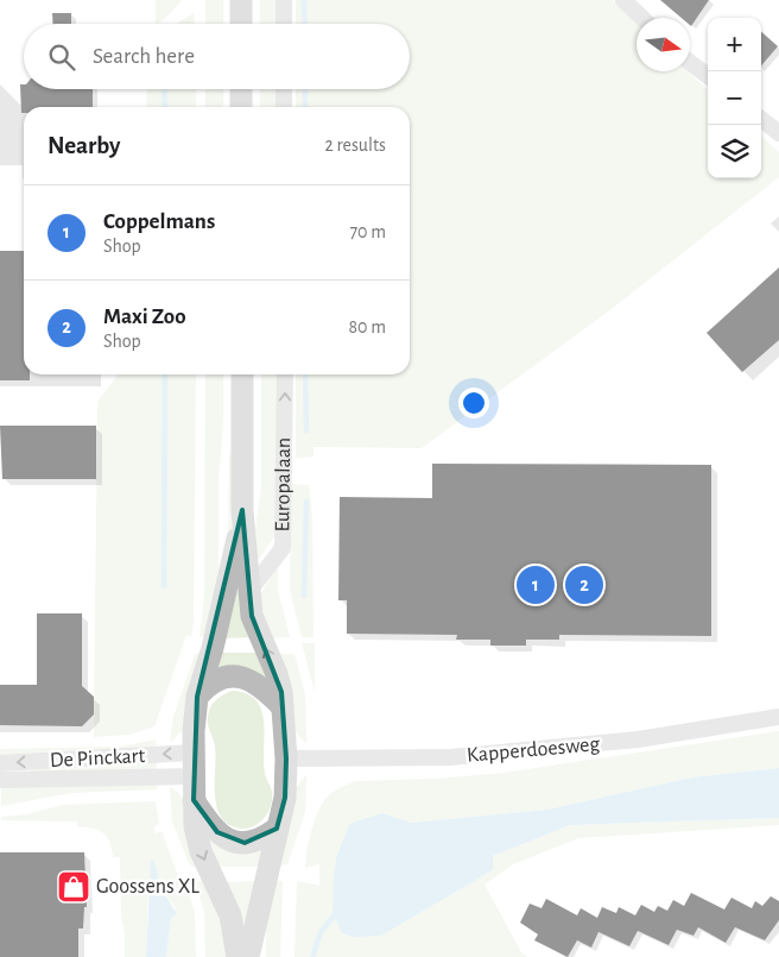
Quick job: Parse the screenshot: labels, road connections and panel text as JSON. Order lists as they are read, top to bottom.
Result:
{
  "streets": {
    "main road": ["Europalaan"],
    "street": ["Kapperdoesweg", "De Pinckart"]
  },
  "crossings": [
    ["Europalaan", "Kapperdoesweg"],
    ["Europalaan", "De Pinckart"],
    ["Kapperdoesweg", "De Pinckart"]
  ],
  "places": {
    "shop": ["Goossens XL"]
  },
  "north": "right",
  "page": {
    "map_buttons": ["+", "−"],
    "search": "Search here",
    "heading": ["Nearby", "2 results"],
    "list": [
      {
        "mark": "1",
        "name": "Coppelmans",
        "note": "Shop",
        "value": "70 m"
      },
      {
        "mark": "2",
        "name": "Maxi Zoo",
        "note": "Shop",
        "value": "80 m"
      }
    ],
    "pins": ["1", "2"]
  }
}
